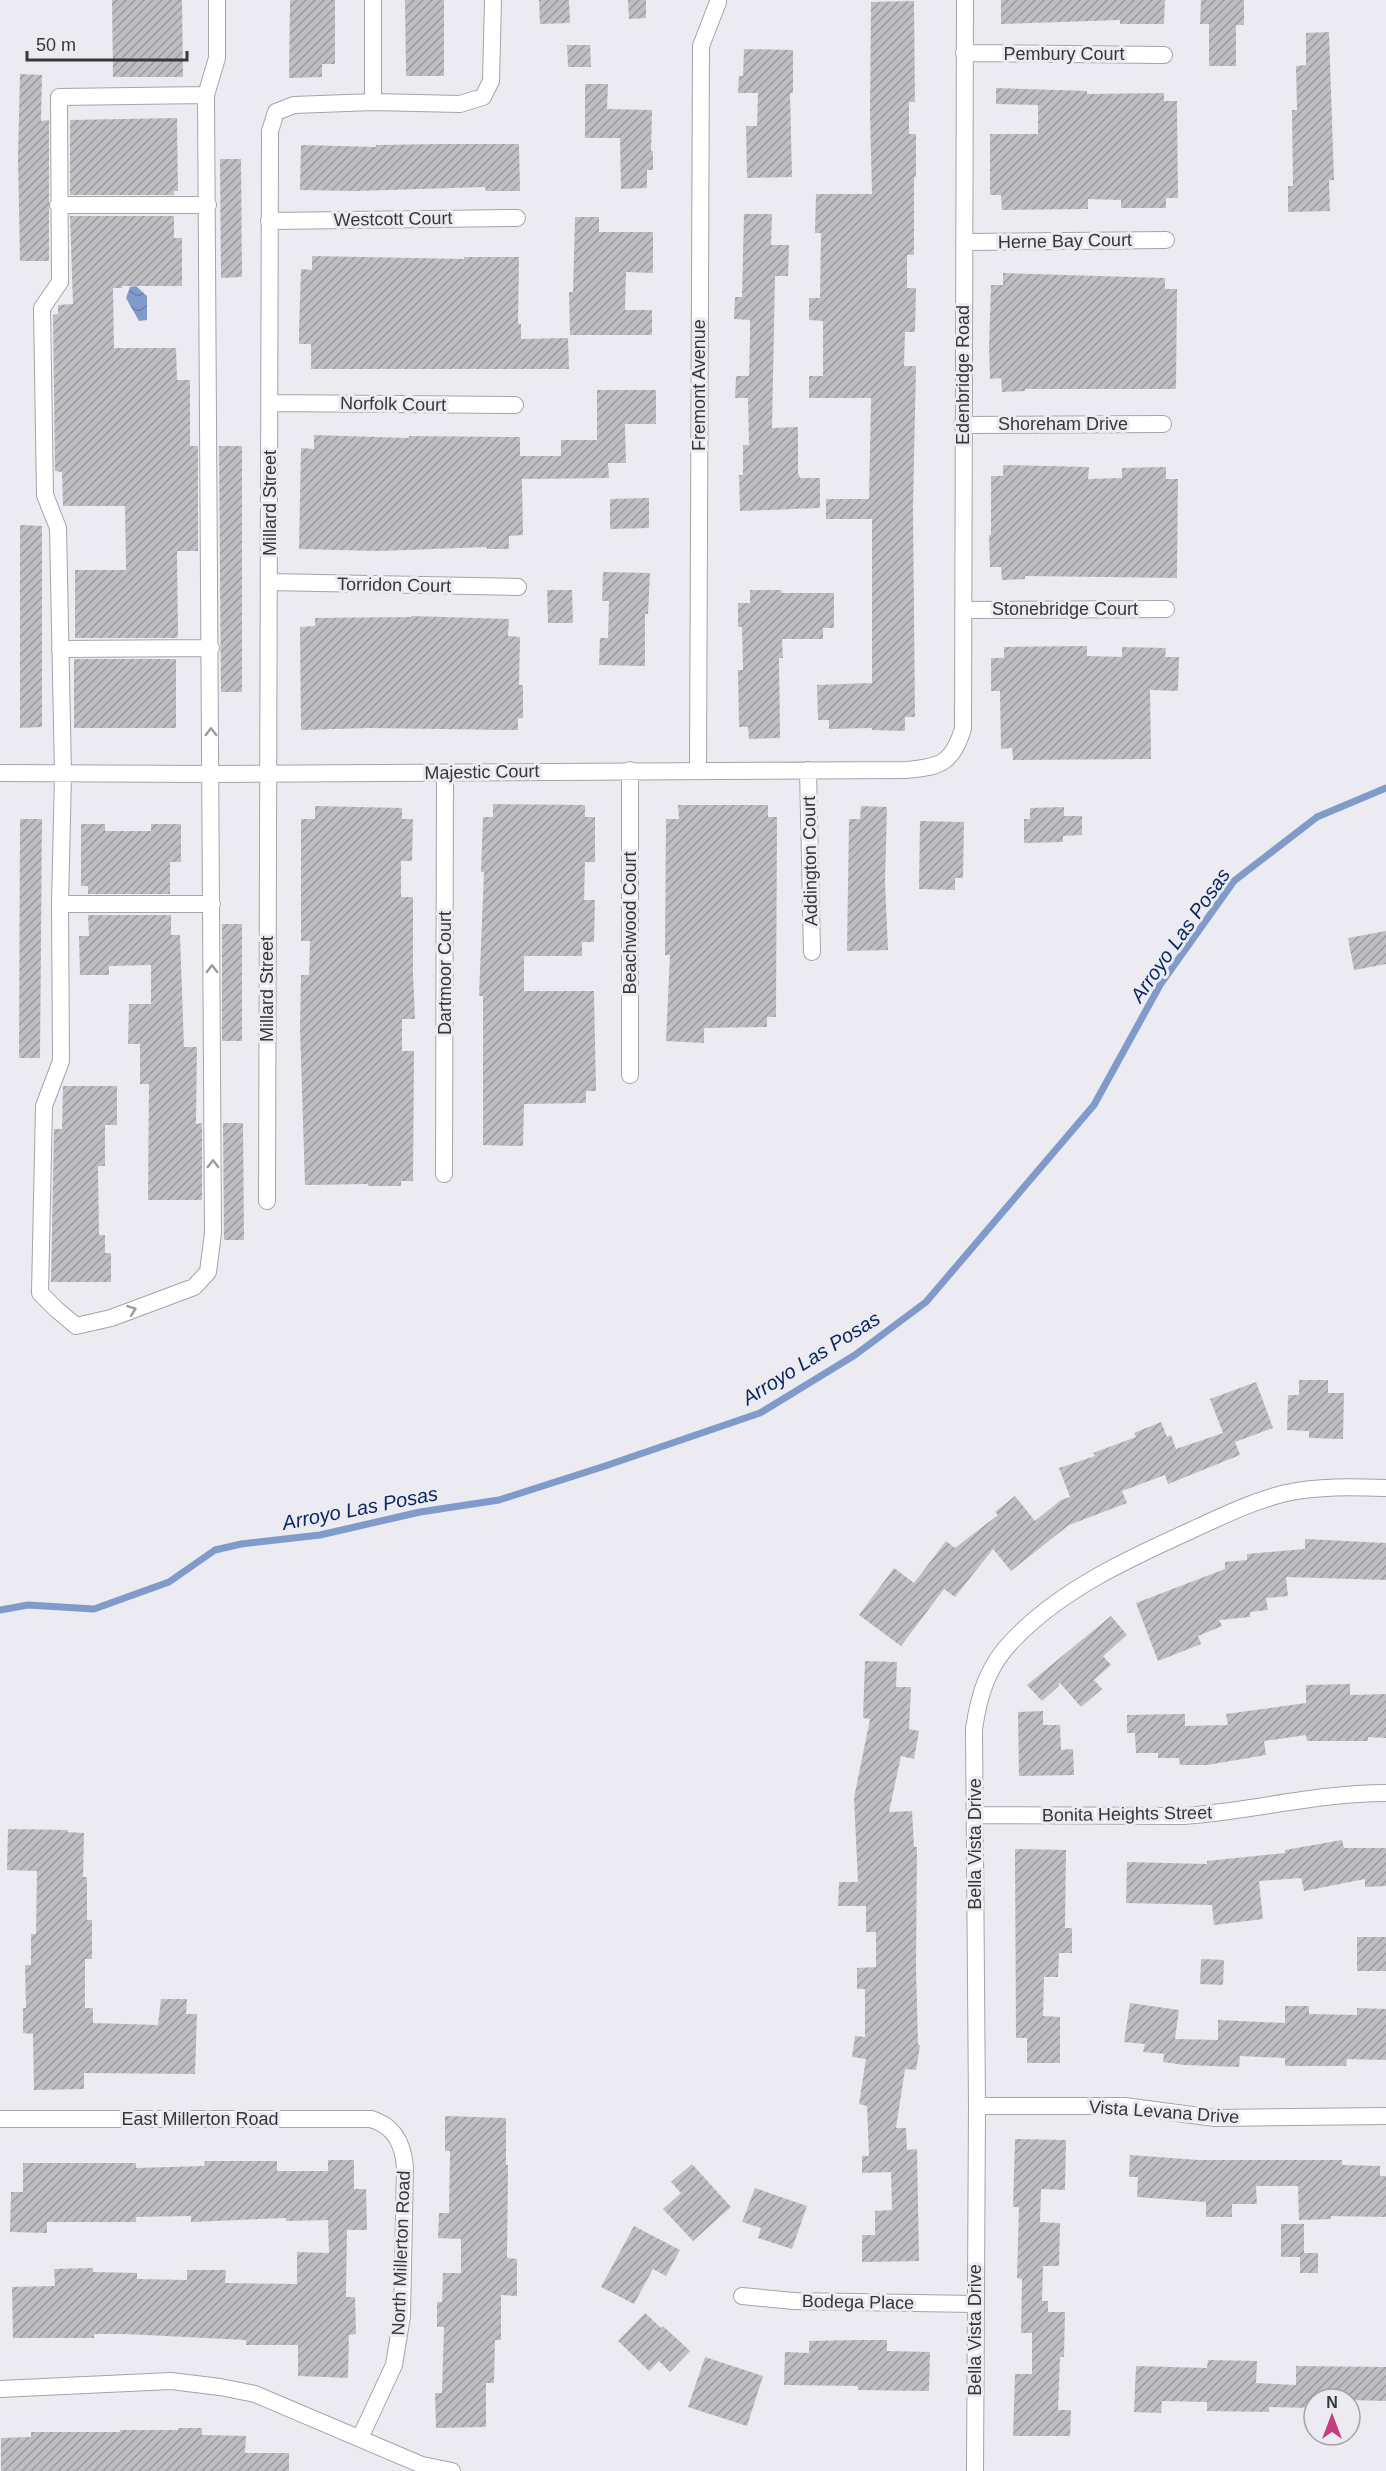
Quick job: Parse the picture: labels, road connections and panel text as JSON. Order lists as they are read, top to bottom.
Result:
{
  "streets": {
    "street": [
      "Pembury Court",
      "Westcott Court",
      "Herne Bay Court",
      "Edenbridge Road",
      "Fremont Avenue",
      "Norfolk Court",
      "Shoreham Drive",
      "Millard Street",
      "Torridon Court",
      "Stonebridge Court",
      "Majestic Court",
      "Addington Court",
      "Beachwood Court",
      "Dartmoor Court",
      "Bonita Heights Street",
      "Bella Vista Drive",
      "Vista Levana Drive",
      "East Millerton Road",
      "North Millerton Road",
      "Bodega Place"
    ]
  },
  "crossings": [
    ["Pembury Court", "Edenbridge Road"],
    ["Westcott Court", "Millard Street"],
    ["Herne Bay Court", "Edenbridge Road"],
    ["Edenbridge Road", "Shoreham Drive"],
    ["Edenbridge Road", "Stonebridge Court"],
    ["Edenbridge Road", "Majestic Court"],
    ["Fremont Avenue", "Majestic Court"],
    ["Norfolk Court", "Millard Street"],
    ["Millard Street", "Torridon Court"],
    ["Millard Street", "Majestic Court"],
    ["Majestic Court", "Addington Court"],
    ["Majestic Court", "Beachwood Court"],
    ["Majestic Court", "Dartmoor Court"],
    ["Bonita Heights Street", "Bella Vista Drive"],
    ["Bella Vista Drive", "Vista Levana Drive"],
    ["Bella Vista Drive", "Bodega Place"],
    ["East Millerton Road", "North Millerton Road"]
  ],
  "water": ["Arroyo Las Posas"],
  "scale_bar": "50 m",
  "north": "top"
}
